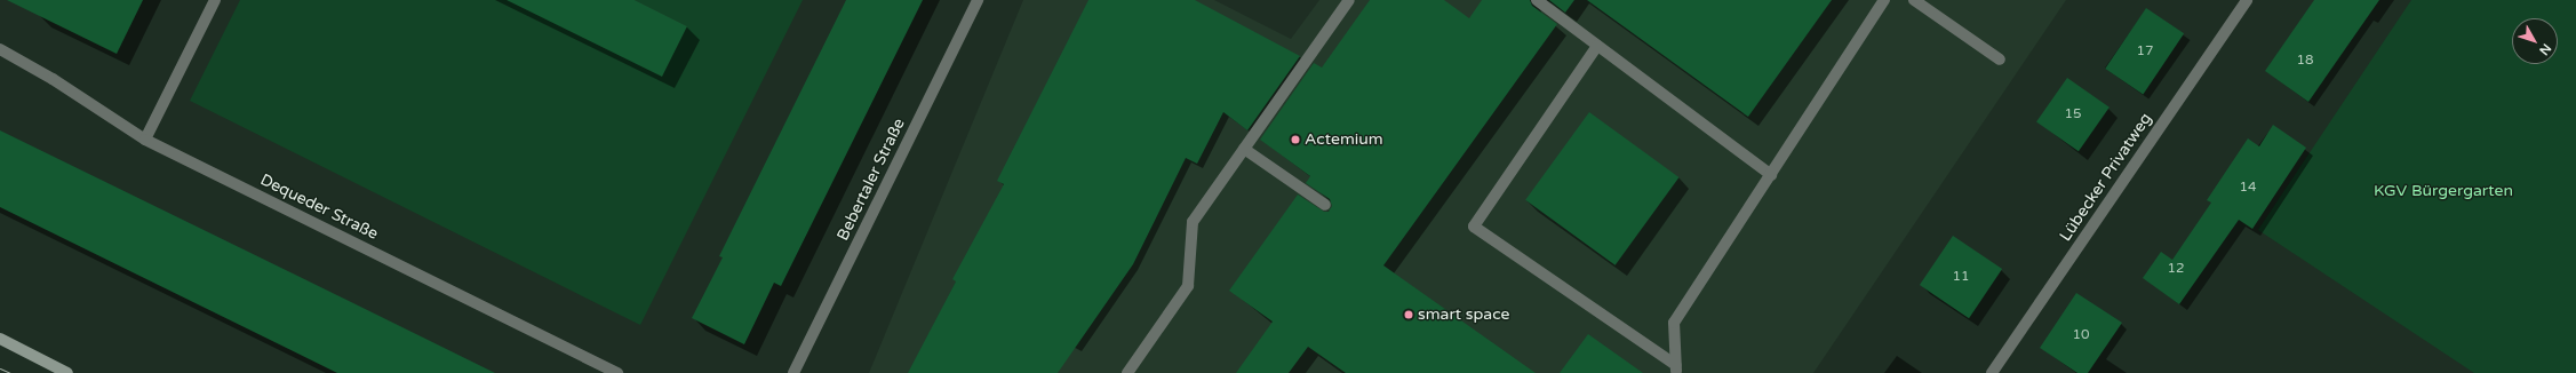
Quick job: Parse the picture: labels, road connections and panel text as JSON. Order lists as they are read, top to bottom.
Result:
{
  "streets": {
    "street": ["Lübecker Privatweg", "Bebertaler Straße", "Dequeder Straße"]
  },
  "parks": ["KGV Bürgergarten"],
  "places": ["Actemium", "smart space"],
  "house_numbers": [
    "17",
    "18",
    "15",
    "14",
    "12",
    "11",
    "10"
  ],
  "north": "bottom right"
}
